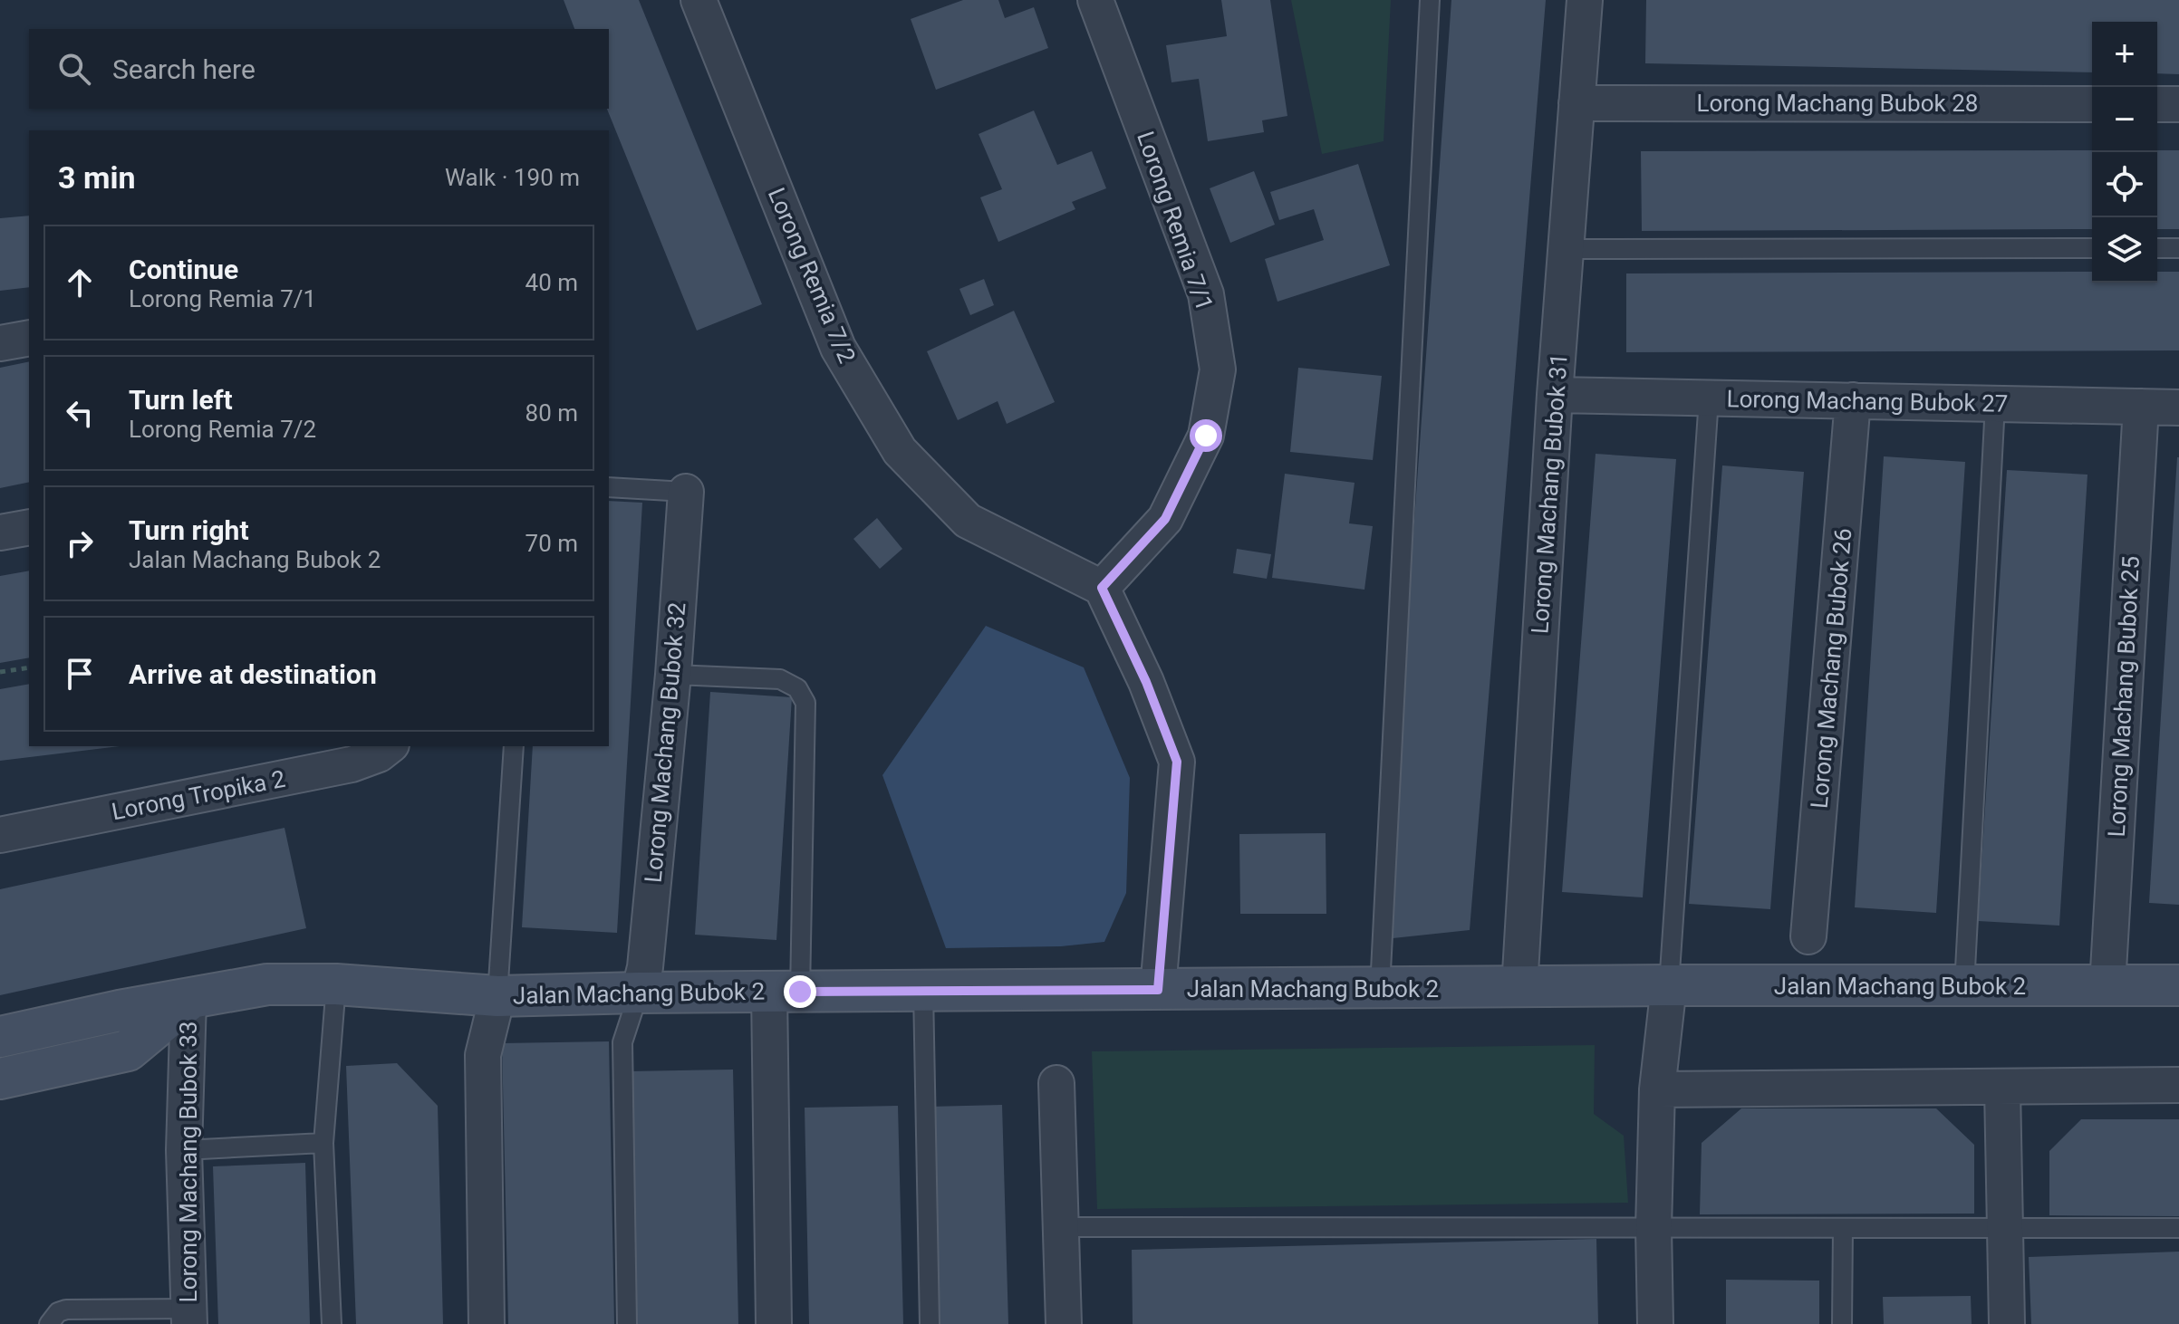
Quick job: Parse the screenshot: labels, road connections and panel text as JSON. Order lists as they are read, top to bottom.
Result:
{
  "streets": {
    "street": [
      "Lorong Machang Bubok 28",
      "Lorong Remia 7/1",
      "Lorong Remia 7/2",
      "Lorong Machang Bubok 27",
      "Lorong Machang Bubok 31",
      "Lorong Machang Bubok 26",
      "Lorong Machang Bubok 25",
      "Lorong Machang Bubok 32",
      "Lorong Tropika 2",
      "Jalan Machang Bubok 2",
      "Lorong Machang Bubok 33"
    ]
  },
  "crossings": [
    ["Lorong Machang Bubok 28", "Lorong Machang Bubok 31"],
    ["Lorong Remia 7/1", "Lorong Remia 7/2"],
    ["Lorong Machang Bubok 27", "Lorong Machang Bubok 31"],
    ["Lorong Machang Bubok 27", "Lorong Machang Bubok 26"],
    ["Lorong Machang Bubok 27", "Lorong Machang Bubok 25"],
    ["Lorong Machang Bubok 31", "Jalan Machang Bubok 2"],
    ["Lorong Machang Bubok 25", "Jalan Machang Bubok 2"],
    ["Lorong Machang Bubok 32", "Jalan Machang Bubok 2"],
    ["Jalan Machang Bubok 2", "Lorong Machang Bubok 33"]
  ],
  "page": {
    "map_buttons": ["+", "−"],
    "search": "Search here",
    "heading": ["3 min", "Walk · 190 m"],
    "list": [
      ["Continue", "Lorong Remia 7/1", "40 m"],
      ["Turn left", "Lorong Remia 7/2", "80 m"],
      ["Turn right", "Jalan Machang Bubok 2", "70 m"],
      "Arrive at destination"
    ]
  }
}
